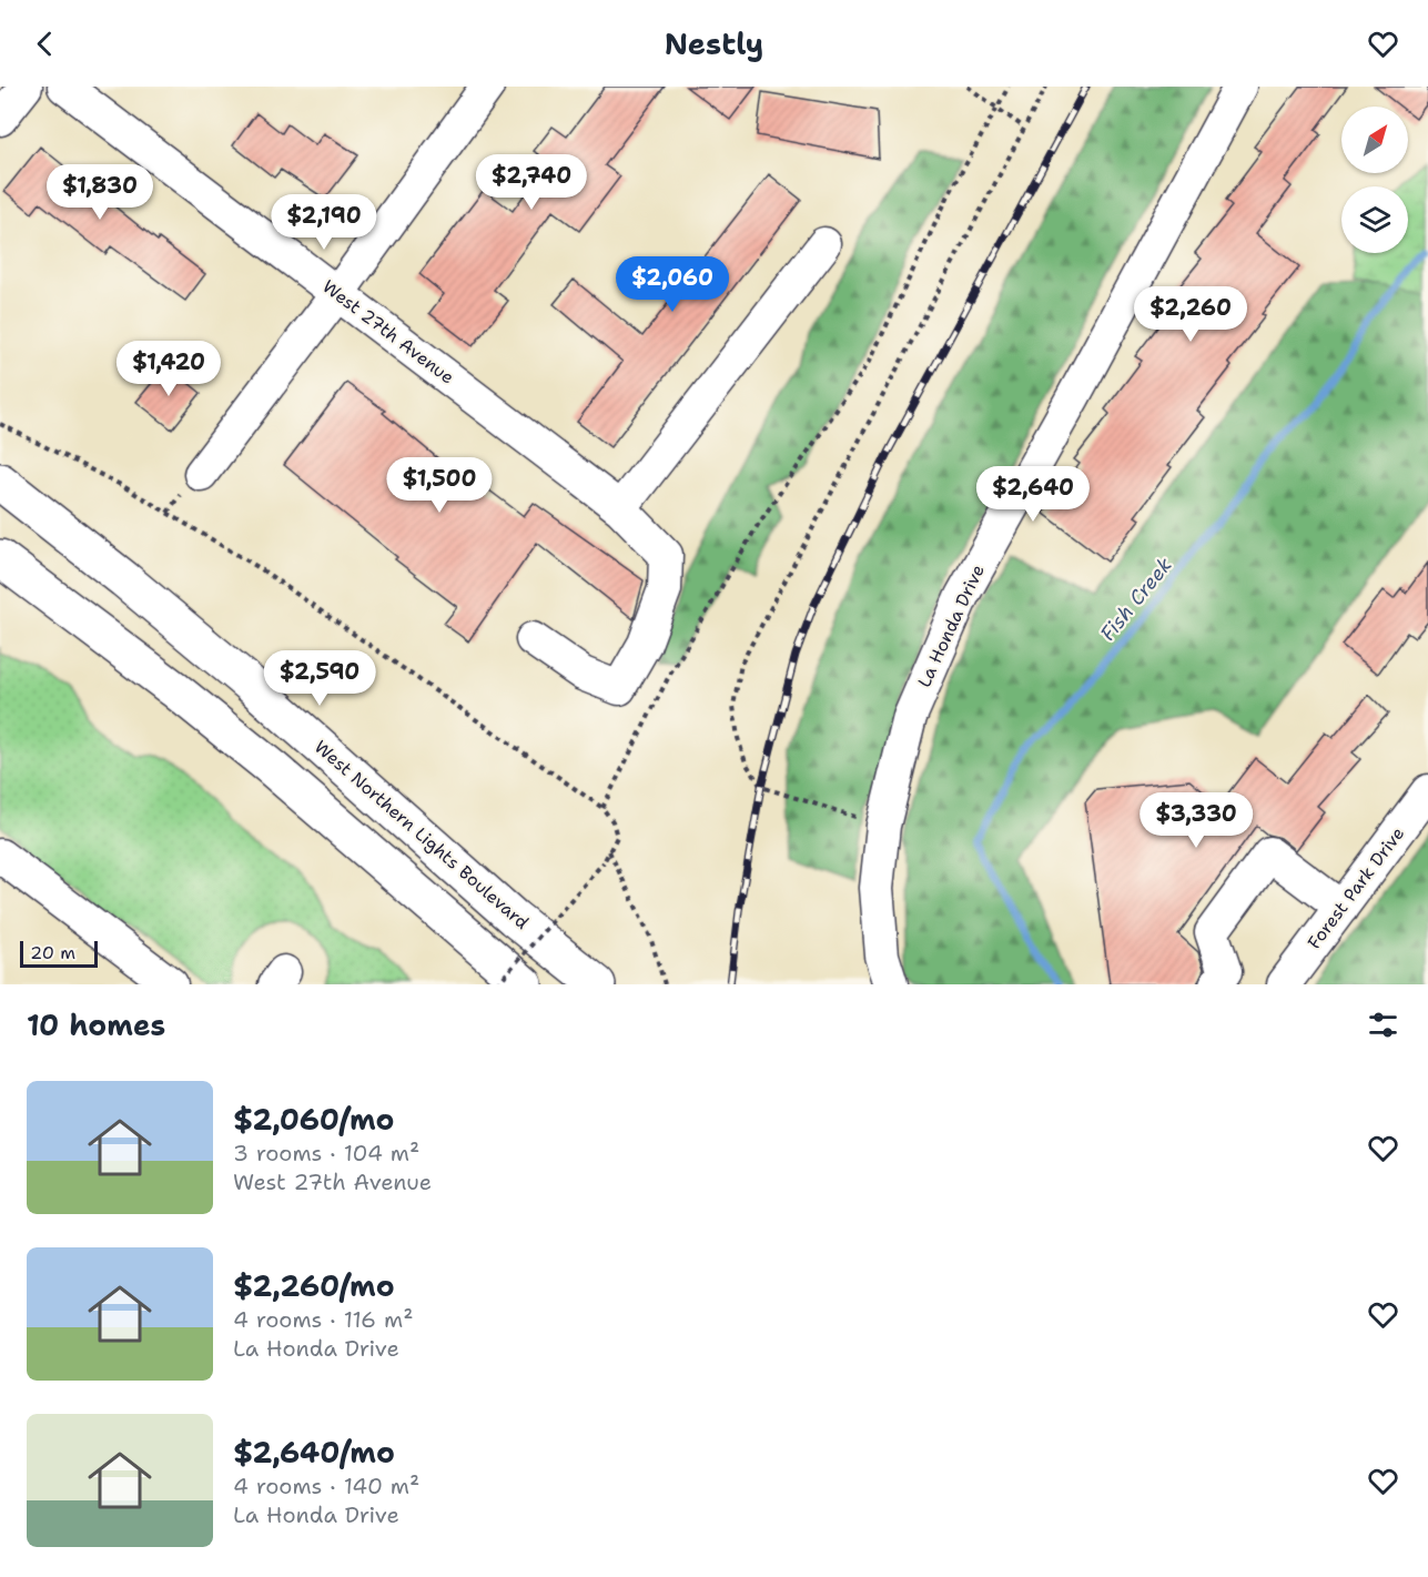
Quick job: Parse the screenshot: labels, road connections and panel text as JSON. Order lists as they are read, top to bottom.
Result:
{
  "streets": {
    "main road": ["West Northern Lights Boulevard"],
    "street": ["West 27th Avenue", "La Honda Drive", "Forest Park Drive"]
  },
  "water": ["Fish Creek"],
  "scale_bar": "20 m",
  "north": "top right",
  "page": {
    "header": "Nestly",
    "price": [
      "$2,740",
      "$1,830",
      "$2,190",
      "$2,060",
      "$2,260",
      "$1,420",
      "$1,500",
      "$2,640",
      "$2,590",
      "$3,330"
    ],
    "scale": "20 m",
    "heading": "10 homes",
    "list": [
      {
        "name": "$2,060/mo",
        "note": "3 rooms · 104 m² · West 27th Avenue"
      },
      {
        "name": "$2,260/mo",
        "note": "4 rooms · 116 m² · La Honda Drive"
      },
      {
        "name": "$2,640/mo",
        "note": "4 rooms · 140 m² · La Honda Drive"
      }
    ]
  }
}
